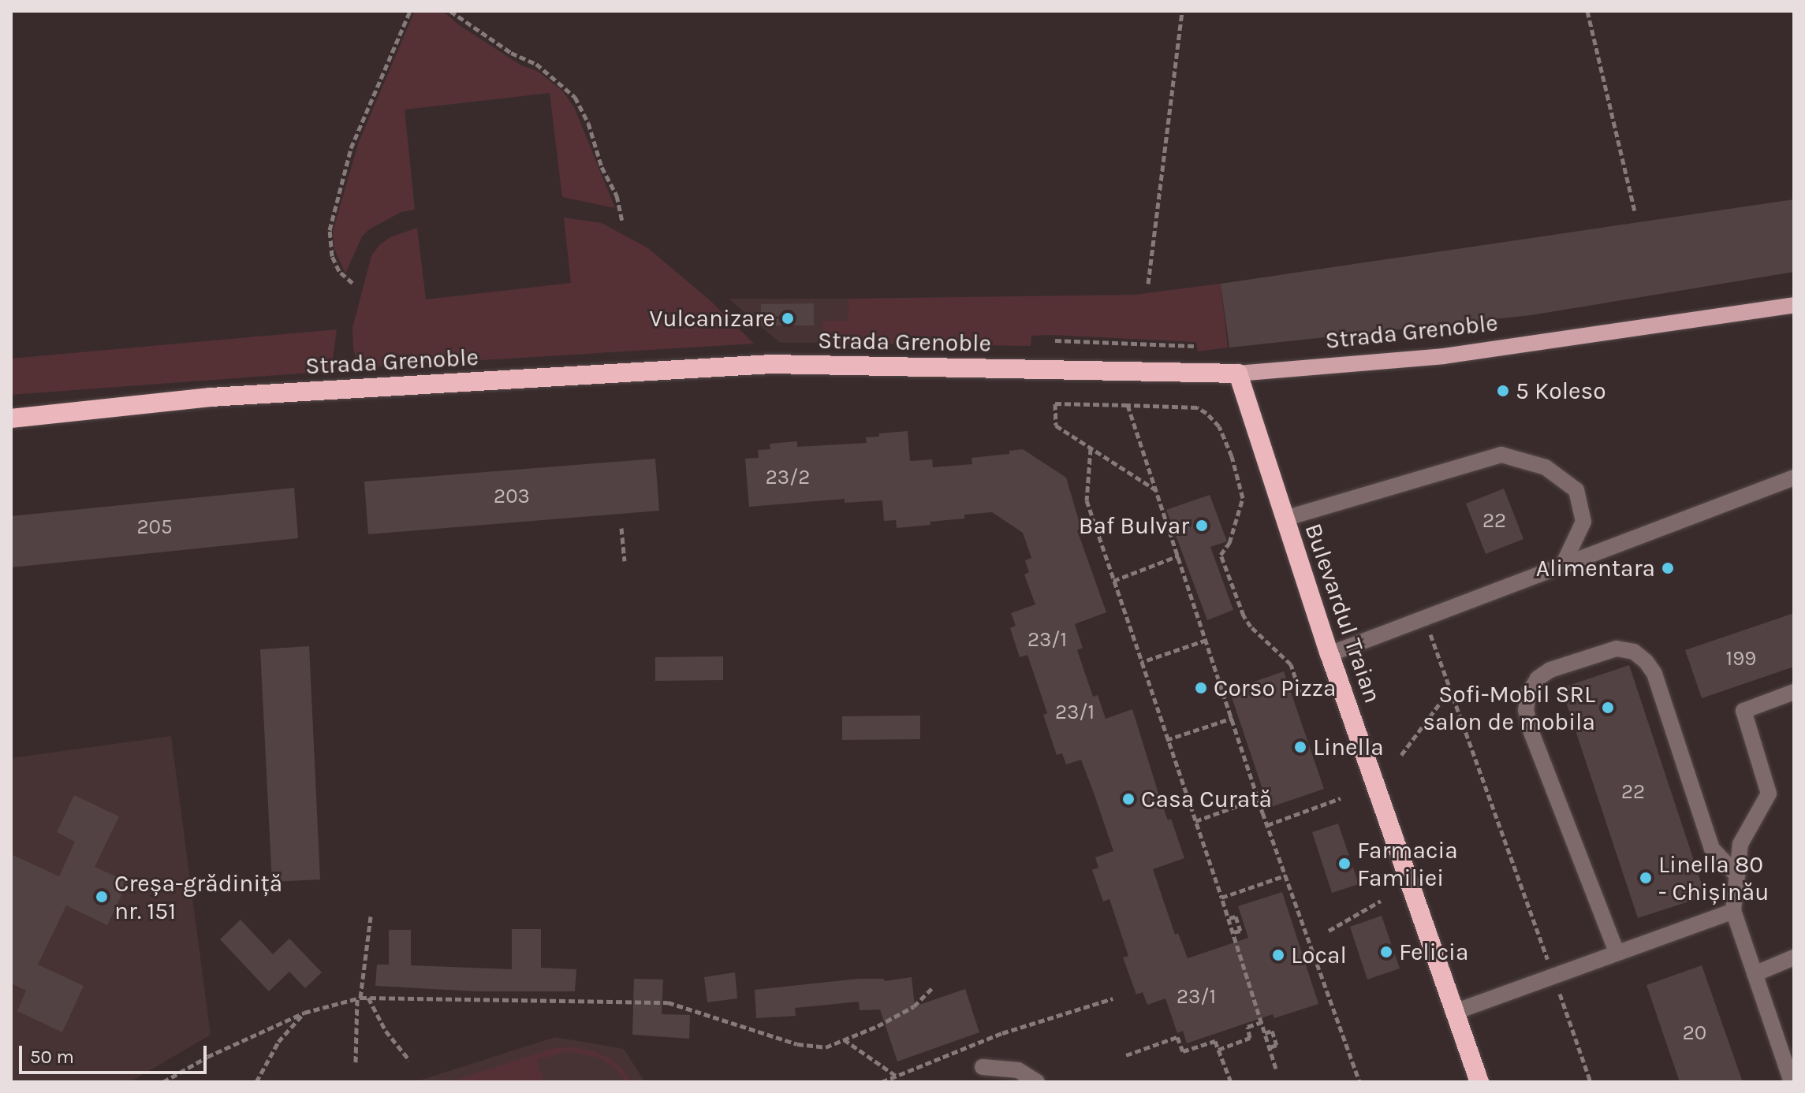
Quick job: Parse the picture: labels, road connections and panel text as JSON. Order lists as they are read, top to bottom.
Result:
{
  "streets": {
    "highway": ["Strada Grenoble", "Bulevardul Traian"]
  },
  "crossings": [
    ["Strada Grenoble", "Bulevardul Traian"]
  ],
  "places": [
    "Vulcanizare",
    "5 Koleso",
    "Baf Bulvar",
    "Alimentara",
    "Corso Pizza",
    "Sofi-Mobil SRL salon de mobila",
    "Linella",
    "Casa Curată",
    "Farmacia Familiei",
    "Linella 80 - Chișinău",
    "Creșa-grădiniță nr. 151",
    "Felicia",
    "Local"
  ],
  "house_numbers": [
    "23/2",
    "203",
    "22",
    "205",
    "23/1",
    "199",
    "23/1",
    "22",
    "23/1",
    "20"
  ],
  "scale_bar": "50 m"
}
